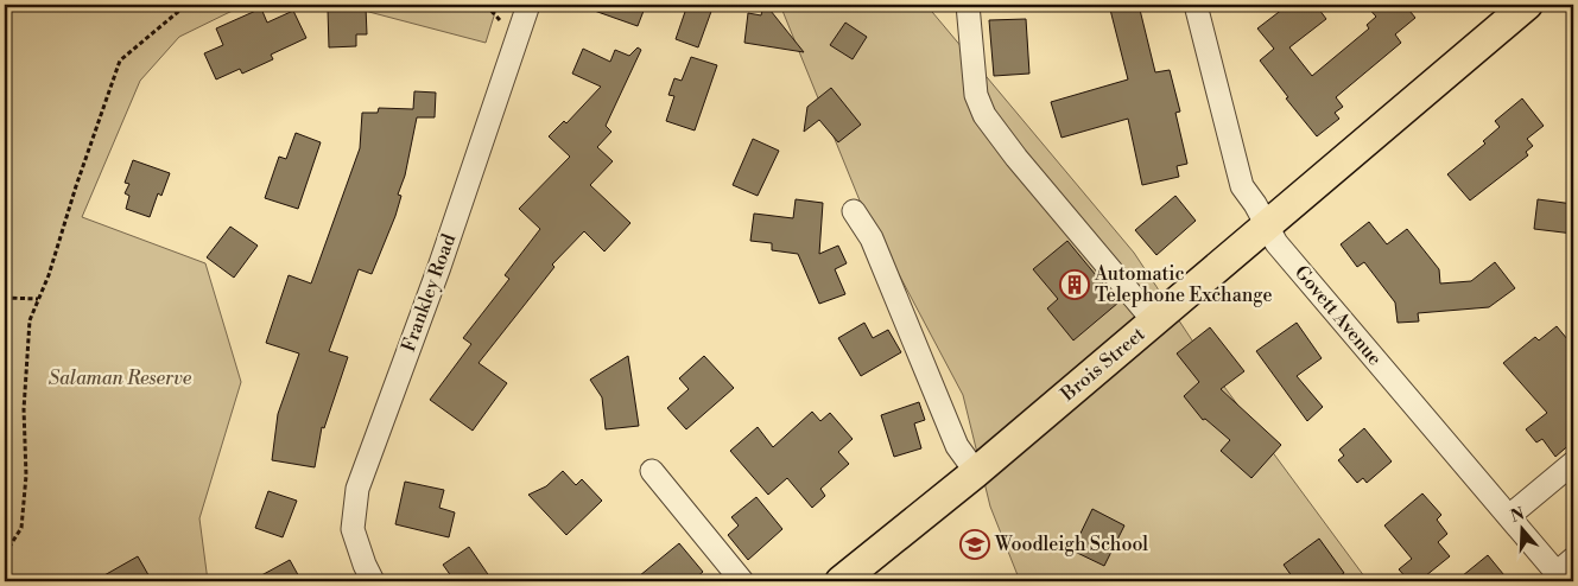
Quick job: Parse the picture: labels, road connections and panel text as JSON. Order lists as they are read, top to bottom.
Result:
{
  "streets": {
    "main road": ["Brois Street"],
    "street": ["Frankley Road", "Govett Avenue"]
  },
  "crossings": [
    ["Govett Avenue", "Brois Street"]
  ],
  "parks": ["Salaman Reserve"],
  "places": {
    "building": ["Automatic Telephone Exchange"],
    "school or university": ["Woodleigh School"]
  },
  "north": "top"
}
